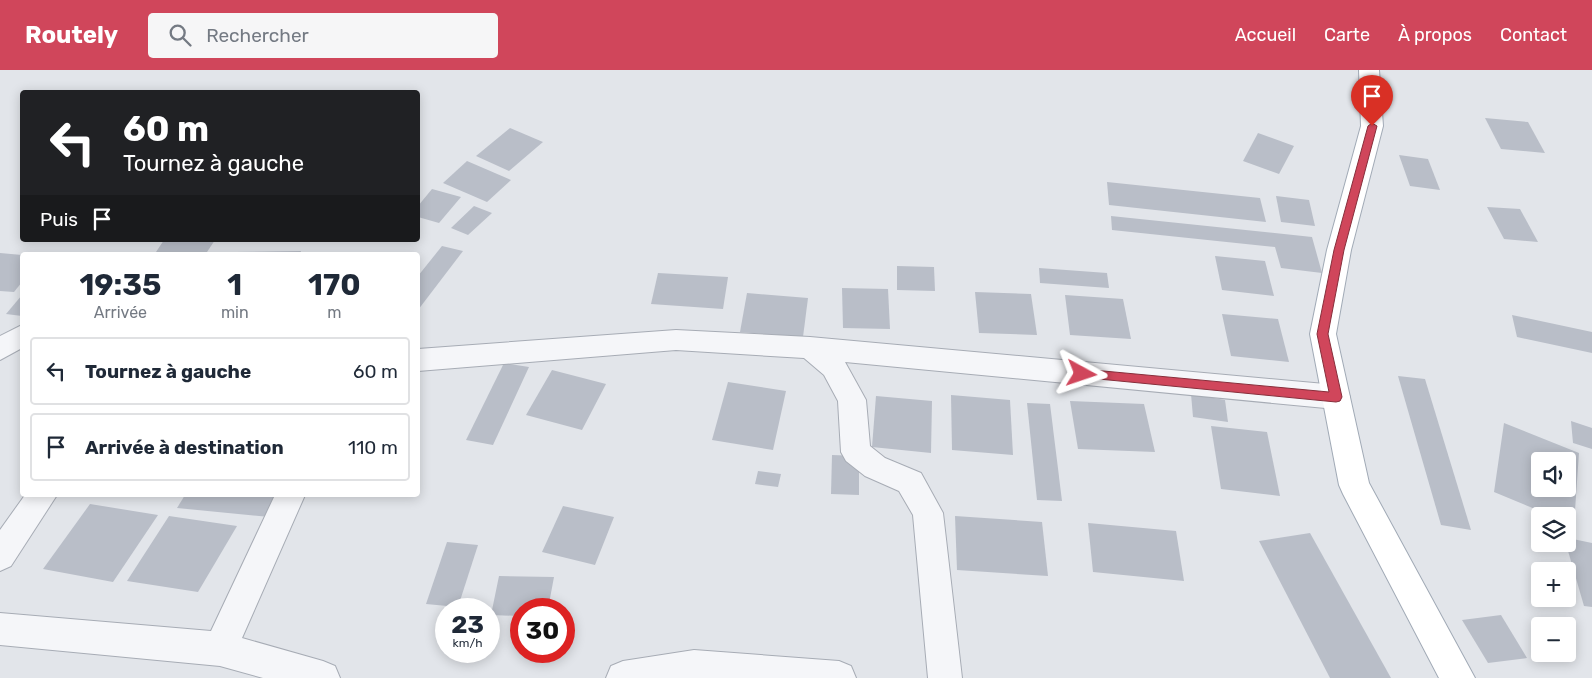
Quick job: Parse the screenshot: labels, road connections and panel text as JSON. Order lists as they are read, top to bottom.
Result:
{
  "page": {
    "header": "Routely",
    "search": "Rechercher",
    "nav": [
      "Accueil",
      "Carte",
      "À propos",
      "Contact"
    ],
    "turn": ["60 m", "Tournez à gauche"],
    "then": "Puis",
    "eta": [
      "19:35",
      "Arrivée",
      "1",
      "min",
      "170",
      "m"
    ],
    "list": [
      {
        "name": "Tournez à gauche",
        "value": "60 m"
      },
      {
        "name": "Arrivée à destination",
        "value": "110 m"
      }
    ],
    "map_buttons": ["+", "−"],
    "speed": "23 km/h",
    "limit": "30"
  }
}
